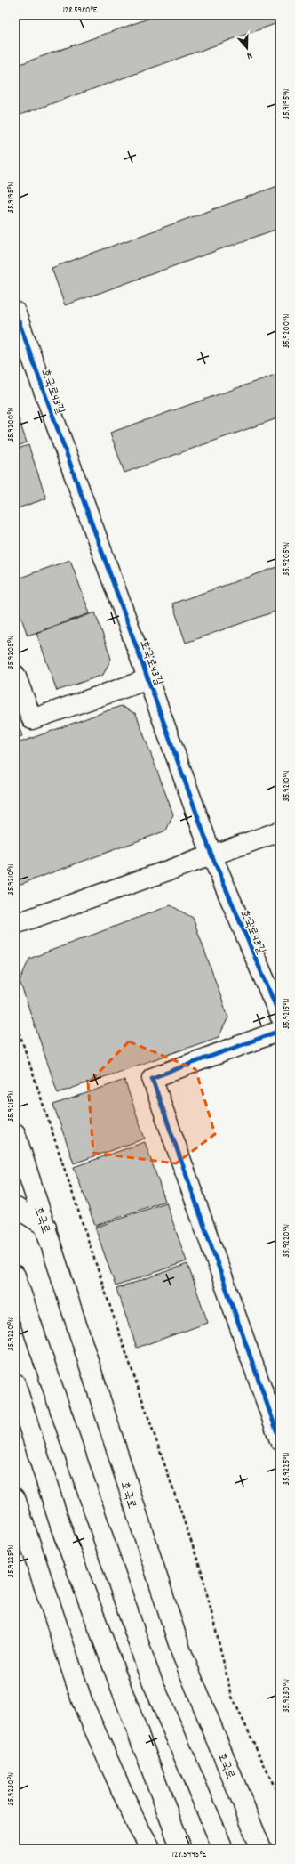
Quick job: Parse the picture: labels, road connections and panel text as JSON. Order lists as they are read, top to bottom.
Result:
{
  "streets": {
    "main road": ["호국로43길", "호국로"]
  },
  "north": "bottom",
  "coordinates": [
    "128.5980°E",
    "35.9195°N",
    "35.9200°N",
    "35.9205°N",
    "35.9210°N",
    "35.9215°N",
    "35.9220°N",
    "35.9225°N",
    "35.9230°N",
    "128.5995°E"
  ]
}
